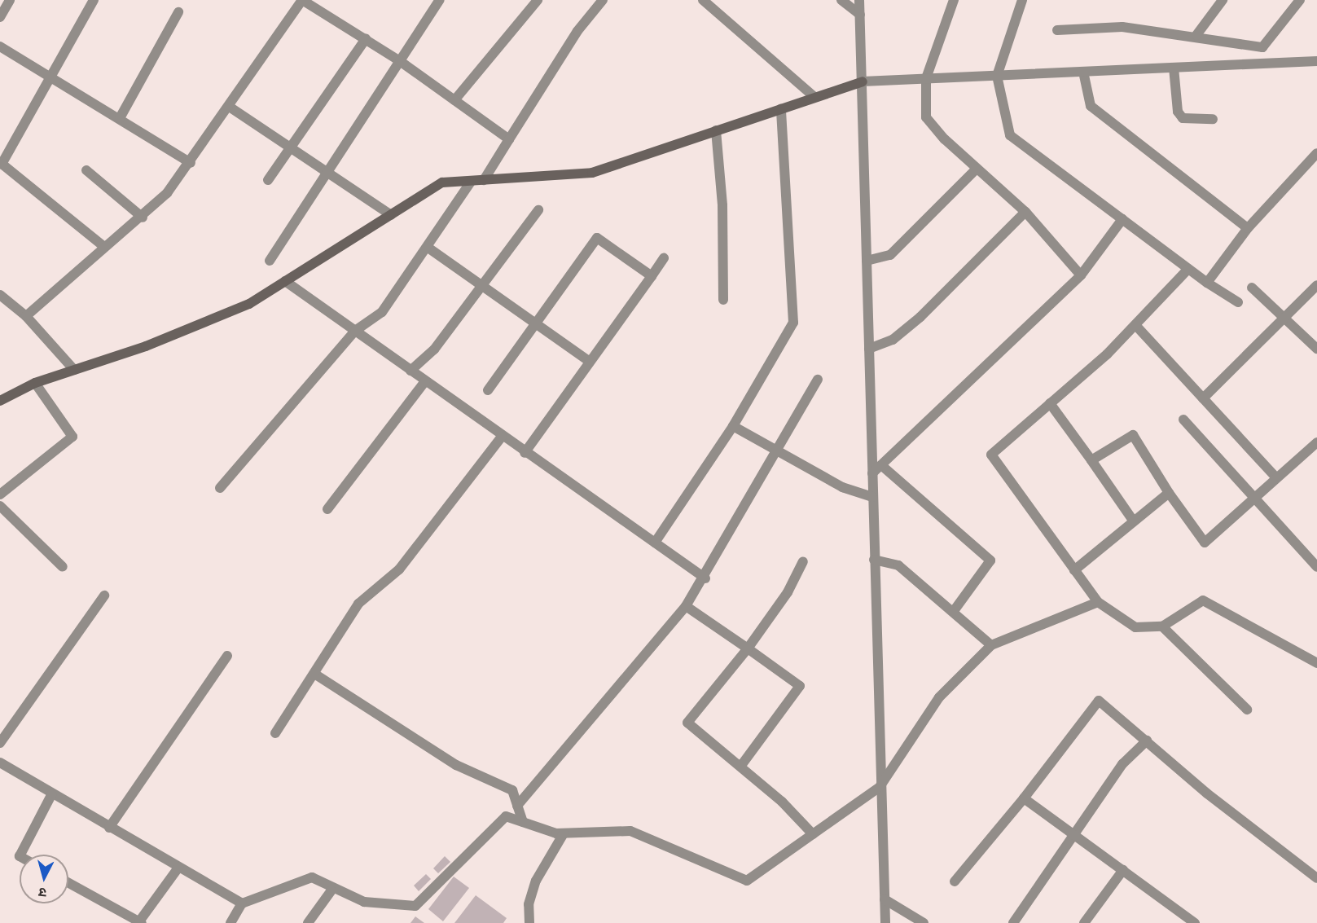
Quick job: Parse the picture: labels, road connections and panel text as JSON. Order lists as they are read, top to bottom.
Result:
{
  "north": "bottom"
}
